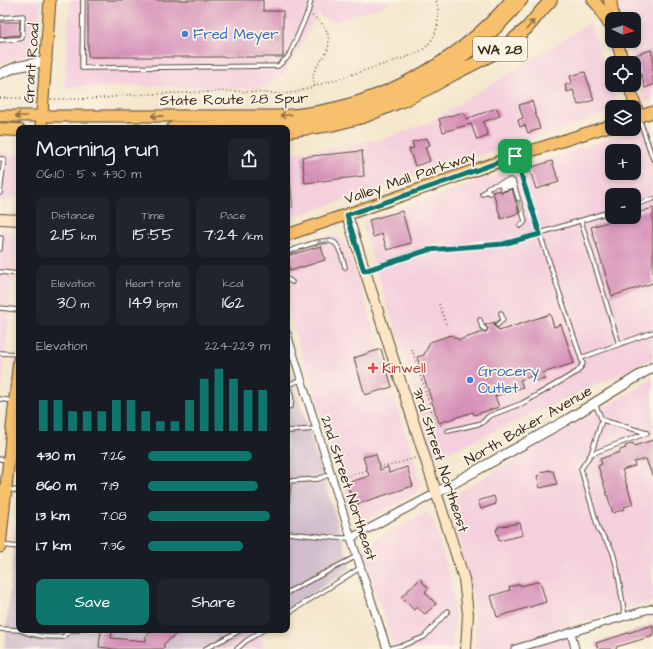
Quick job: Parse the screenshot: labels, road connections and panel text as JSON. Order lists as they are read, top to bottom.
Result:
{
  "streets": {
    "highway": ["WA 28"],
    "main road": [
      "Grant Road",
      "State Route 28 Spur",
      "Valley Mall Parkway",
      "3rd Street Northeast"
    ],
    "street": ["North Baker Avenue", "2nd Street Northeast"]
  },
  "crossings": [
    ["WA 28", "State Route 28 Spur"],
    ["Grant Road", "State Route 28 Spur"],
    ["Valley Mall Parkway", "3rd Street Northeast"],
    ["North Baker Avenue", "3rd Street Northeast"],
    ["North Baker Avenue", "2nd Street Northeast"]
  ],
  "places": {
    "other": ["Fred Meyer", "Grocery Outlet"],
    "health": ["Kinwell"]
  },
  "north": "right",
  "page": {
    "map_buttons": ["+", "−"],
    "heading": ["Morning run", "06:10 · 5 × 430 m"],
    "stats": [
      ["Distance", "2.15 km"],
      ["Time", "15:55"],
      ["Pace", "7:24 /km"],
      ["Elevation", "30 m"],
      ["Heart rate", "149 bpm"],
      ["kcal", "162"]
    ],
    "chart": ["Elevation", "224–229 m"],
    "list": [
      {
        "name": "430 m",
        "note": "7:26"
      },
      {
        "name": "860 m",
        "note": "7:19"
      },
      {
        "name": "1.3 km",
        "note": "7:08"
      },
      {
        "name": "1.7 km",
        "note": "7:36"
      }
    ],
    "buttons": ["Save", "Share"]
  }
}
